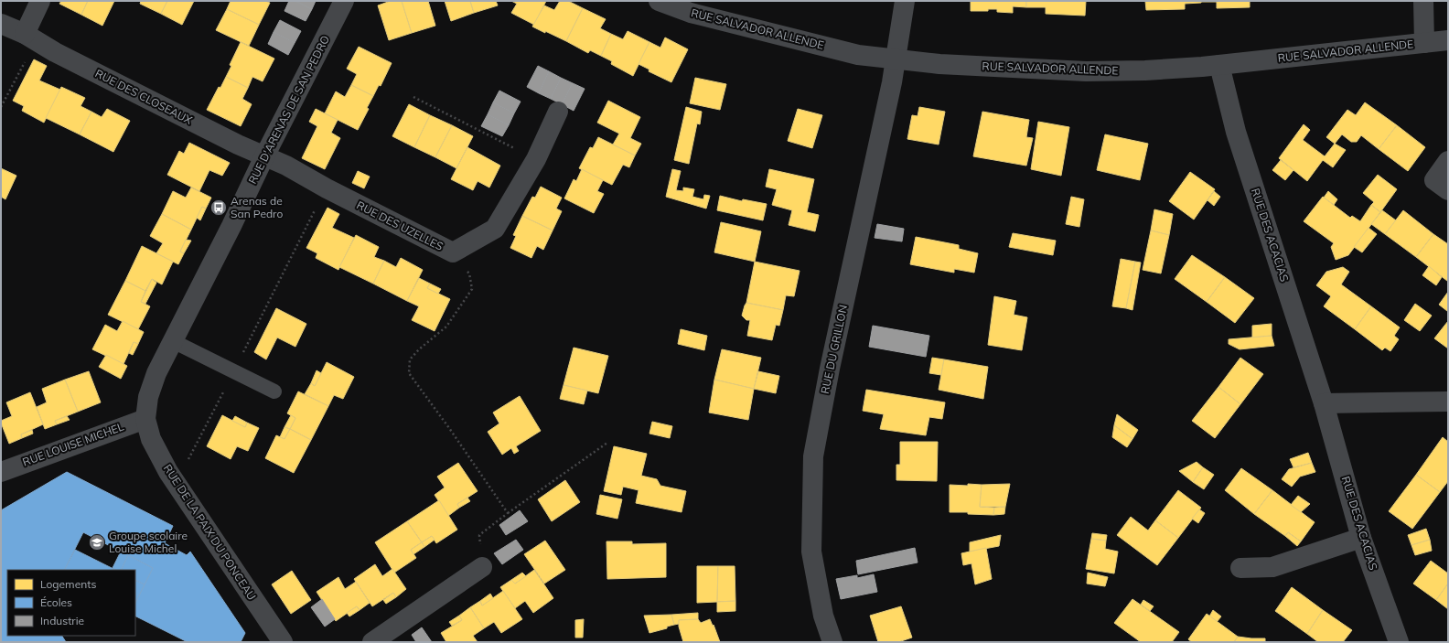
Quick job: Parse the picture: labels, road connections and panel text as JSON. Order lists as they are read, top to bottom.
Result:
{
  "streets": {
    "street": [
      "RUE SALVADOR ALLENDE",
      "RUE DES CLOSEAUX",
      "RUE D'ARENAS DE SAN PEDRO",
      "RUE DES UZELLES",
      "RUE DES ACACIAS",
      "RUE DU GRILLON",
      "RUE LOUISE MICHEL",
      "RUE DE LA PAIX DU PONCEAU"
    ]
  },
  "crossings": [
    ["RUE SALVADOR ALLENDE", "RUE DES ACACIAS"],
    ["RUE SALVADOR ALLENDE", "RUE DU GRILLON"],
    ["RUE DES CLOSEAUX", "RUE D'ARENAS DE SAN PEDRO"],
    ["RUE DES CLOSEAUX", "RUE DES UZELLES"],
    ["RUE D'ARENAS DE SAN PEDRO", "RUE DES UZELLES"],
    ["RUE D'ARENAS DE SAN PEDRO", "RUE LOUISE MICHEL"],
    ["RUE D'ARENAS DE SAN PEDRO", "RUE DE LA PAIX DU PONCEAU"],
    ["RUE LOUISE MICHEL", "RUE DE LA PAIX DU PONCEAU"]
  ],
  "places": {
    "bus stop": ["Arenas de San Pedro"],
    "school or university": ["Groupe scolaire Louise Michel"]
  },
  "legend": ["Logements", "Écoles", "Industrie"]
}
